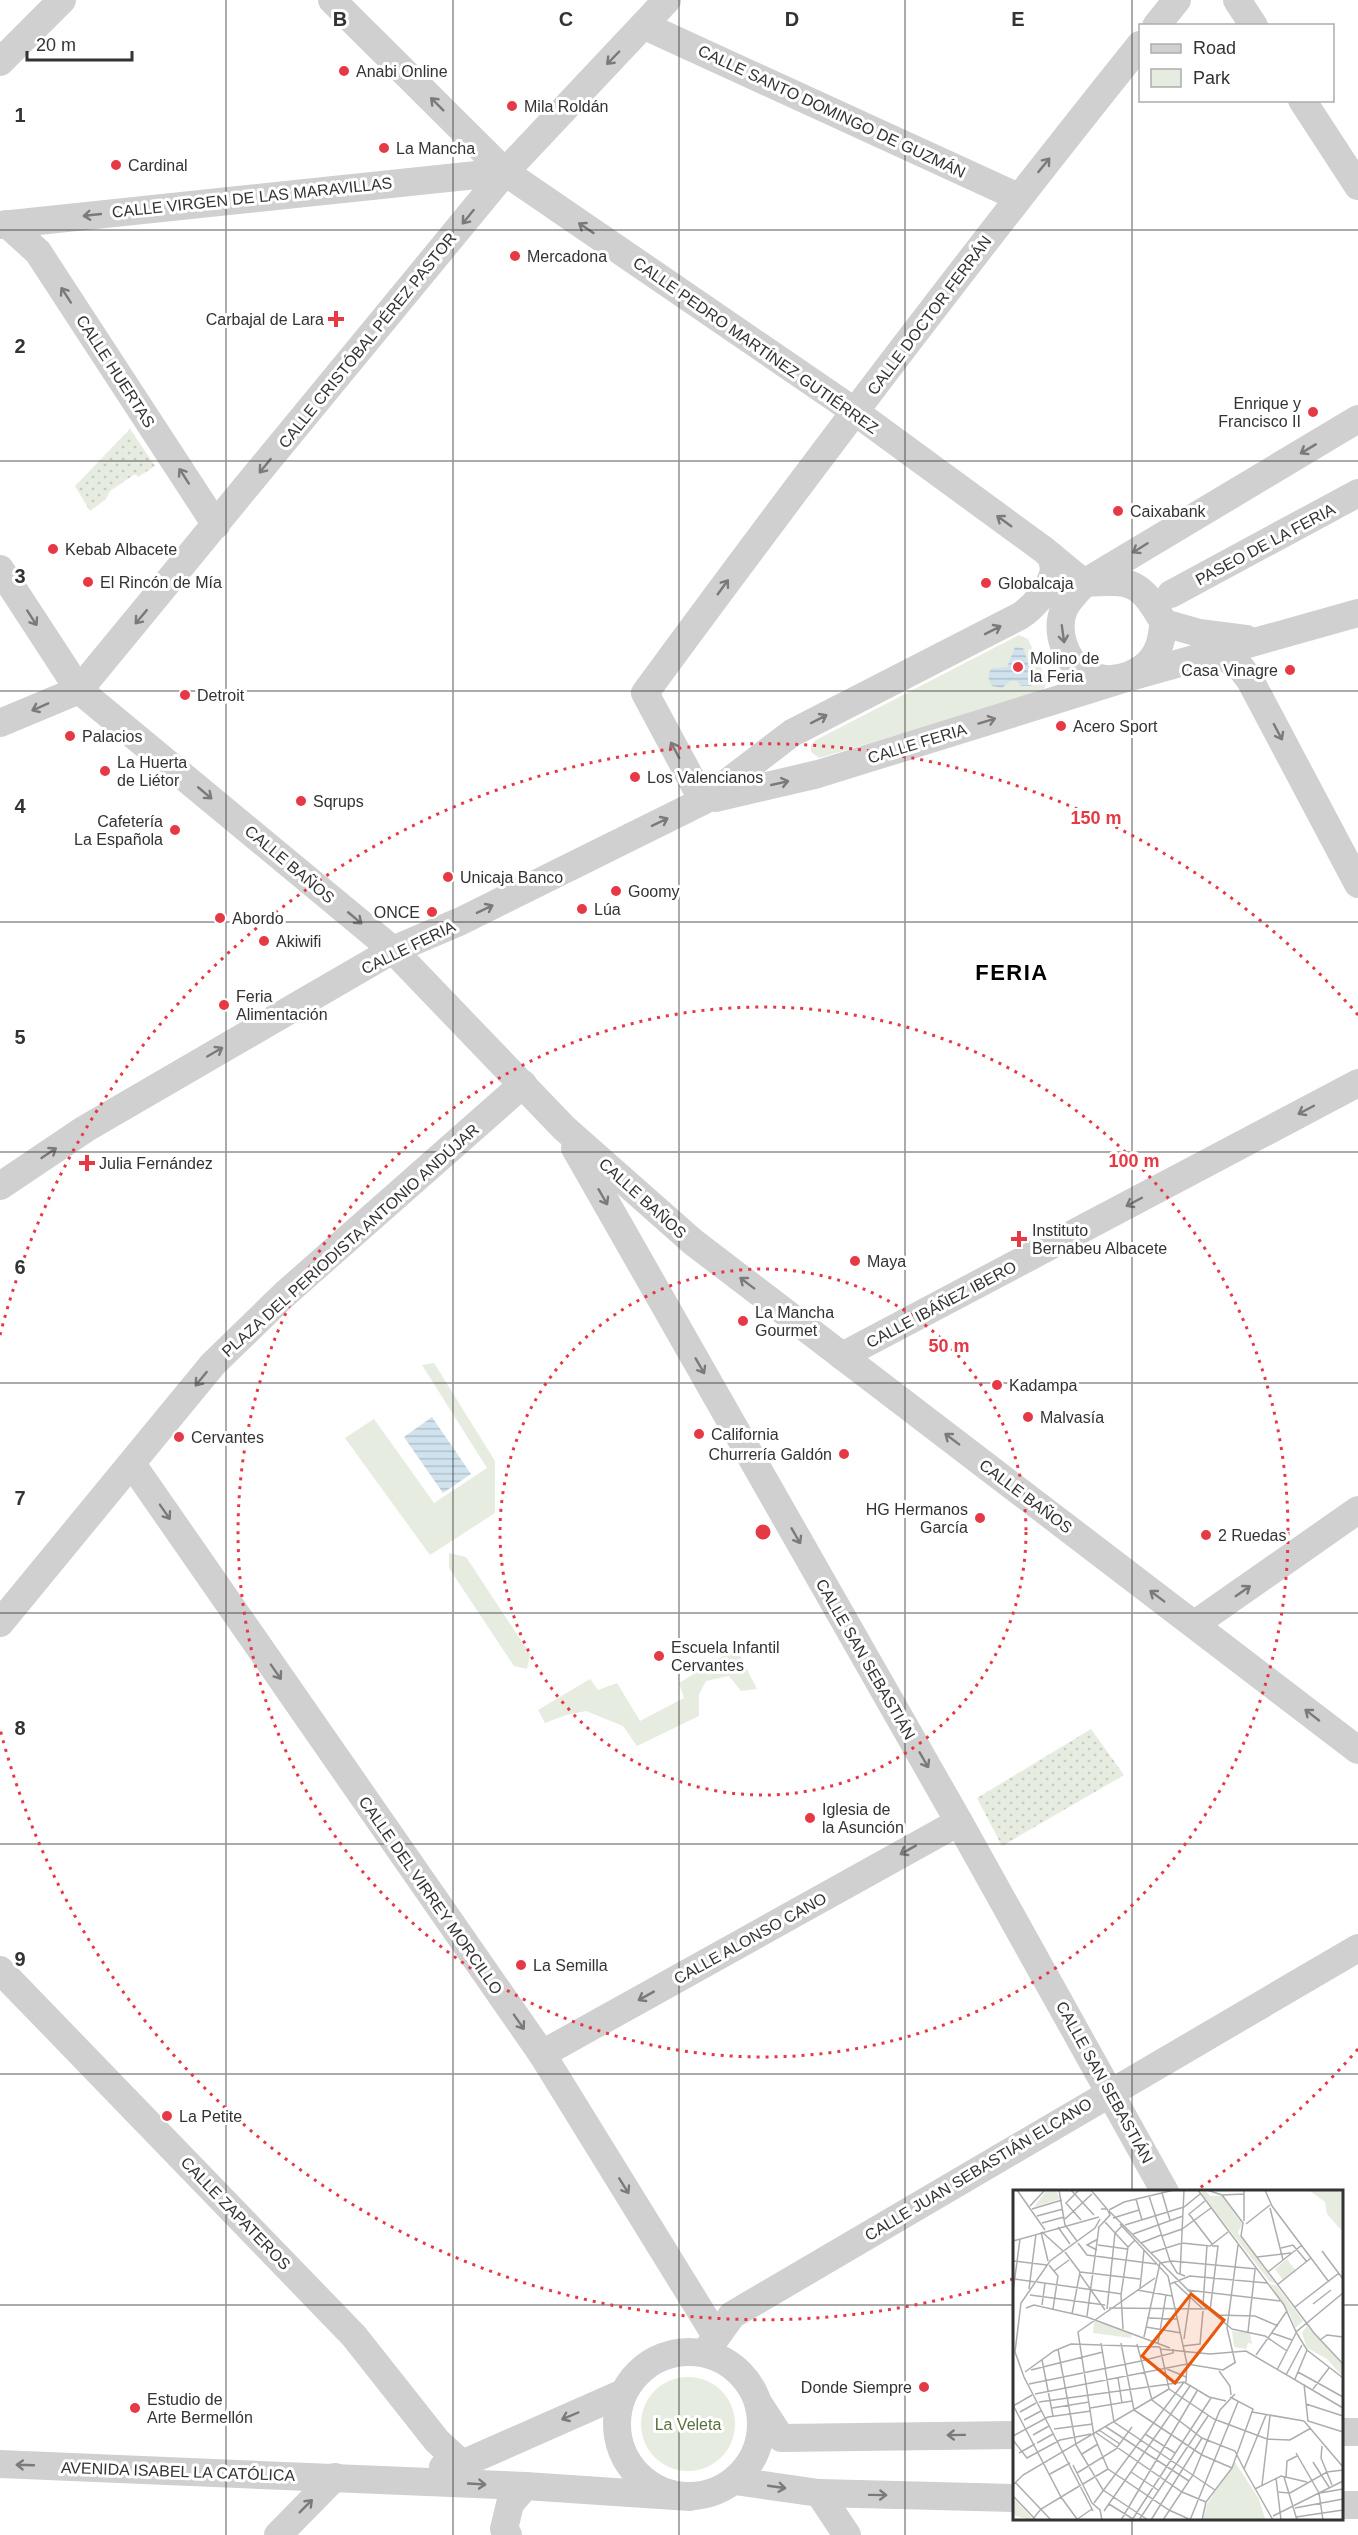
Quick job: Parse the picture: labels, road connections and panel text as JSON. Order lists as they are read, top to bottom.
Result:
{
  "streets": {
    "street": [
      "CALLE SANTO DOMINGO DE GUZMÁN",
      "CALLE VIRGEN DE LAS MARAVILLAS",
      "CALLE DOCTOR FERRÁN",
      "CALLE CRISTÓBAL PÉREZ PASTOR",
      "CALLE PEDRO MARTÍNEZ GUTIÉRREZ",
      "CALLE HUERTAS",
      "PASEO DE LA FERIA",
      "CALLE FERIA",
      "CALLE BAÑOS",
      "PLAZA DEL PERIODISTA ANTONIO ANDÚJAR",
      "CALLE IBÁÑEZ IBERO",
      "CALLE SAN SEBASTIÁN",
      "CALLE DEL VIRREY MORCILLO",
      "CALLE ALONSO CANO",
      "CALLE JUAN SEBASTIÁN ELCANO",
      "CALLE ZAPATEROS",
      "AVENIDA ISABEL LA CATÓLICA"
    ]
  },
  "crossings": [
    ["CALLE SANTO DOMINGO DE GUZMÁN", "CALLE DOCTOR FERRÁN"],
    ["CALLE SANTO DOMINGO DE GUZMÁN", "CALLE CRISTÓBAL PÉREZ PASTOR"],
    ["CALLE VIRGEN DE LAS MARAVILLAS", "CALLE CRISTÓBAL PÉREZ PASTOR"],
    ["CALLE VIRGEN DE LAS MARAVILLAS", "CALLE PEDRO MARTÍNEZ GUTIÉRREZ"],
    ["CALLE VIRGEN DE LAS MARAVILLAS", "CALLE HUERTAS"],
    ["CALLE DOCTOR FERRÁN", "CALLE PEDRO MARTÍNEZ GUTIÉRREZ"],
    ["CALLE DOCTOR FERRÁN", "CALLE FERIA"],
    ["CALLE CRISTÓBAL PÉREZ PASTOR", "CALLE PEDRO MARTÍNEZ GUTIÉRREZ"],
    ["CALLE CRISTÓBAL PÉREZ PASTOR", "CALLE HUERTAS"],
    ["CALLE CRISTÓBAL PÉREZ PASTOR", "CALLE BAÑOS"],
    ["CALLE PEDRO MARTÍNEZ GUTIÉRREZ", "CALLE FERIA"],
    ["CALLE FERIA", "CALLE BAÑOS"],
    ["CALLE BAÑOS", "PLAZA DEL PERIODISTA ANTONIO ANDÚJAR"],
    ["CALLE BAÑOS", "CALLE IBÁÑEZ IBERO"],
    ["CALLE BAÑOS", "CALLE SAN SEBASTIÁN"],
    ["PLAZA DEL PERIODISTA ANTONIO ANDÚJAR", "CALLE DEL VIRREY MORCILLO"],
    ["CALLE SAN SEBASTIÁN", "CALLE ALONSO CANO"],
    ["CALLE SAN SEBASTIÁN", "CALLE JUAN SEBASTIÁN ELCANO"],
    ["CALLE DEL VIRREY MORCILLO", "CALLE ALONSO CANO"],
    ["CALLE DEL VIRREY MORCILLO", "CALLE JUAN SEBASTIÁN ELCANO"],
    ["CALLE DEL VIRREY MORCILLO", "AVENIDA ISABEL LA CATÓLICA"],
    ["CALLE JUAN SEBASTIÁN ELCANO", "AVENIDA ISABEL LA CATÓLICA"],
    ["CALLE ZAPATEROS", "AVENIDA ISABEL LA CATÓLICA"]
  ],
  "one_way": [
    "CALLE VIRGEN DE LAS MARAVILLAS",
    "CALLE DOCTOR FERRÁN",
    "CALLE CRISTÓBAL PÉREZ PASTOR",
    "CALLE PEDRO MARTÍNEZ GUTIÉRREZ",
    "CALLE HUERTAS",
    "PLAZA DEL PERIODISTA ANTONIO ANDÚJAR",
    "CALLE IBÁÑEZ IBERO",
    "CALLE SAN SEBASTIÁN",
    "CALLE DEL VIRREY MORCILLO",
    "CALLE ALONSO CANO"
  ],
  "districts": ["FERIA"],
  "parks": ["La Veleta"],
  "places": {
    "other": [
      "Anabi Online",
      "Mila Roldán",
      "La Mancha",
      "Cardinal",
      "Mercadona",
      "Enrique y Francisco II",
      "Caixabank",
      "Kebab Albacete",
      "El Rincón de Mía",
      "Globalcaja",
      "Molino de la Feria",
      "Casa Vinagre",
      "Detroit",
      "Acero Sport",
      "Palacios",
      "La Huerta de Liétor",
      "Los Valencianos",
      "Sqrups",
      "Cafetería La Española",
      "Unicaja Banco",
      "Goomy",
      "Lúa",
      "ONCE",
      "Abordo",
      "Akiwifi",
      "Feria Alimentación",
      "Maya",
      "La Mancha Gourmet",
      "Kadampa",
      "Malvasía",
      "California",
      "Cervantes",
      "Churrería Galdón",
      "HG Hermanos García",
      "2 Ruedas",
      "Escuela Infantil Cervantes",
      "Iglesia de la Asunción",
      "La Semilla",
      "La Petite",
      "Donde Siempre",
      "Estudio de Arte Bermellón"
    ],
    "health": ["Carbajal de Lara", "Julia Fernández", "Instituto Bernabeu Albacete"]
  },
  "legend": ["Road", "Park"],
  "scale_bar": "20 m",
  "grid": {
    "columns": [
      "B",
      "C",
      "D",
      "E"
    ],
    "rows": [
      "1",
      "2",
      "3",
      "4",
      "5",
      "6",
      "7",
      "8",
      "9"
    ]
  },
  "rings": ["150 m", "100 m", "50 m"]
}
